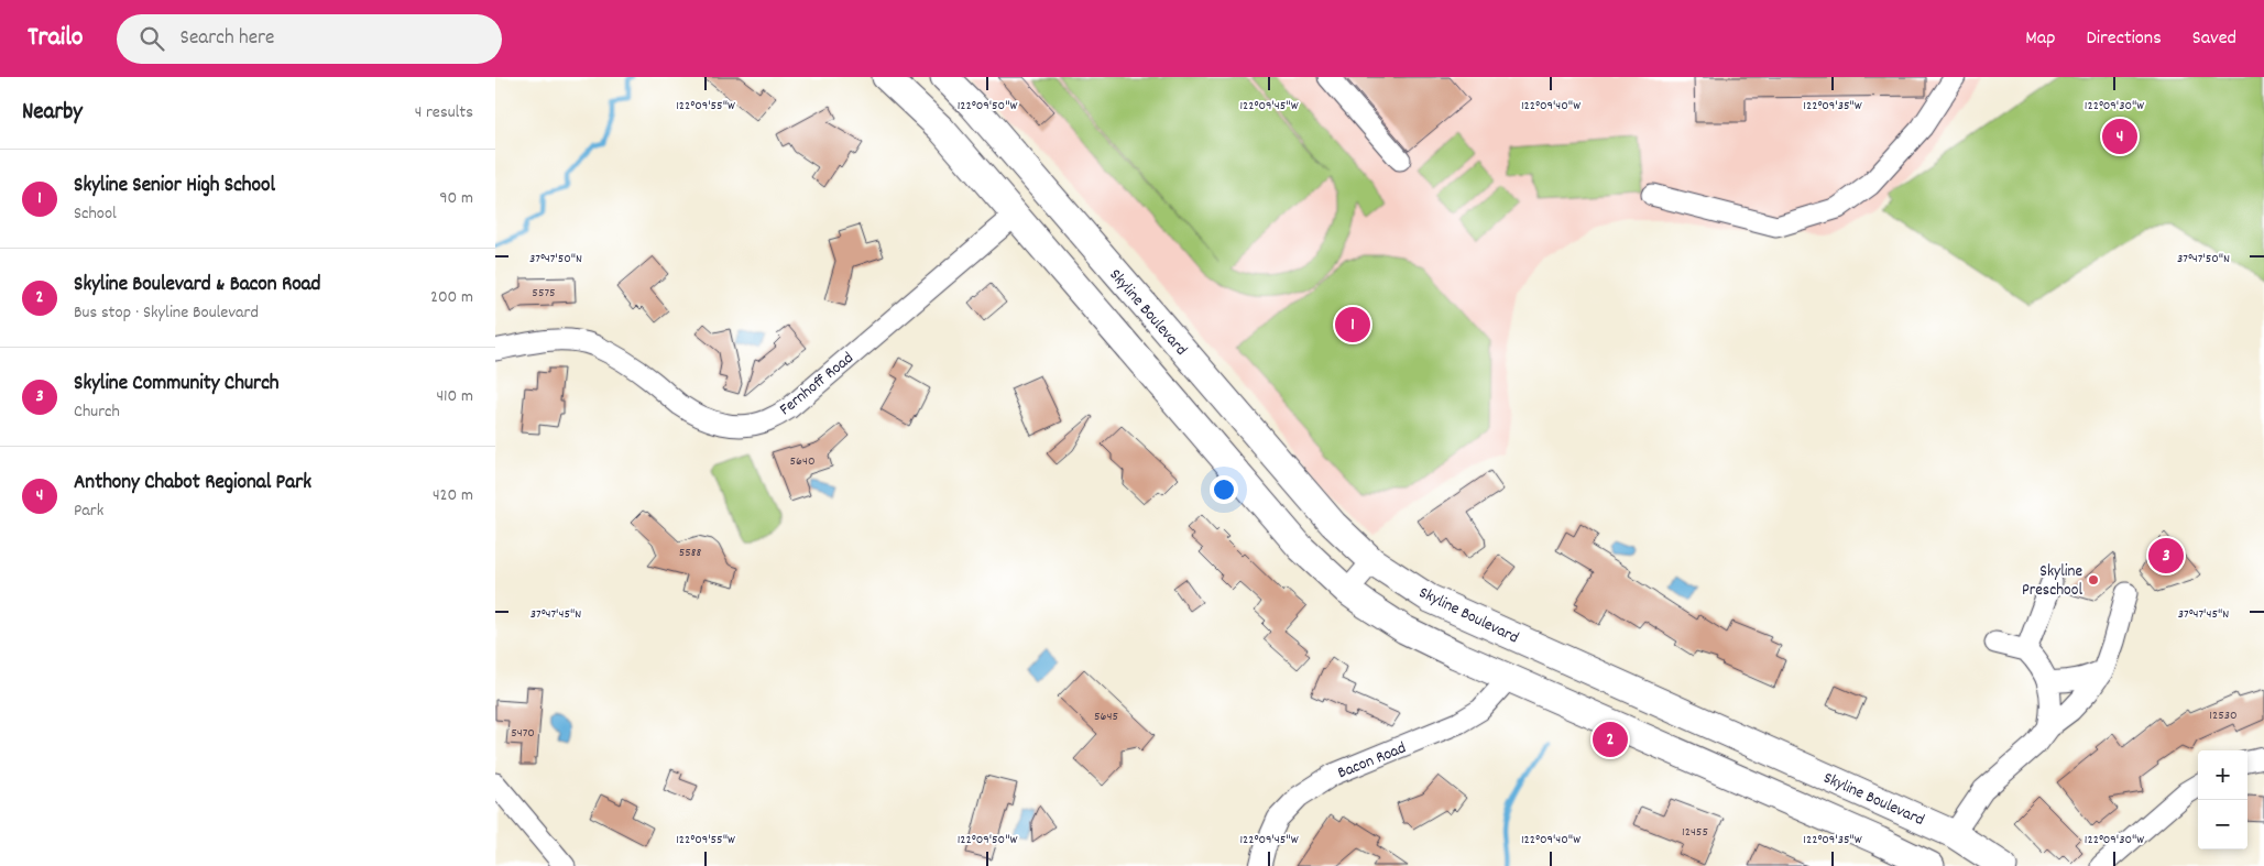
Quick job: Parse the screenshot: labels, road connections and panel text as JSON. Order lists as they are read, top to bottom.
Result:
{
  "streets": {
    "main road": ["Skyline Boulevard"],
    "street": ["Fernhoff Road", "Bacon Road"]
  },
  "places": ["Skyline Preschool"],
  "house_numbers": [
    "5575",
    "5640",
    "5588",
    "12530",
    "5645",
    "5470",
    "12455"
  ],
  "page": {
    "header": "Trailo",
    "search": "Search here",
    "nav": ["Map", "Directions", "Saved"],
    "heading": ["Nearby", "4 results"],
    "pins": [
      "4",
      "1",
      "3",
      "2"
    ],
    "list": [
      {
        "mark": "1",
        "name": "Skyline Senior High School",
        "note": "School",
        "value": "90 m"
      },
      {
        "mark": "2",
        "name": "Skyline Boulevard & Bacon Road",
        "note": "Bus stop · Skyline Boulevard",
        "value": "200 m"
      },
      {
        "mark": "3",
        "name": "Skyline Community Church",
        "note": "Church",
        "value": "410 m"
      },
      {
        "mark": "4",
        "name": "Anthony Chabot Regional Park",
        "note": "Park",
        "value": "420 m"
      }
    ],
    "map_buttons": ["+", "−"]
  },
  "coordinates": [
    "122°09'55\"W",
    "122°09'50\"W",
    "122°09'45\"W",
    "122°09'40\"W",
    "122°09'35\"W",
    "122°09'30\"W",
    "37°47'50\"N",
    "37°47'45\"N"
  ]
}
